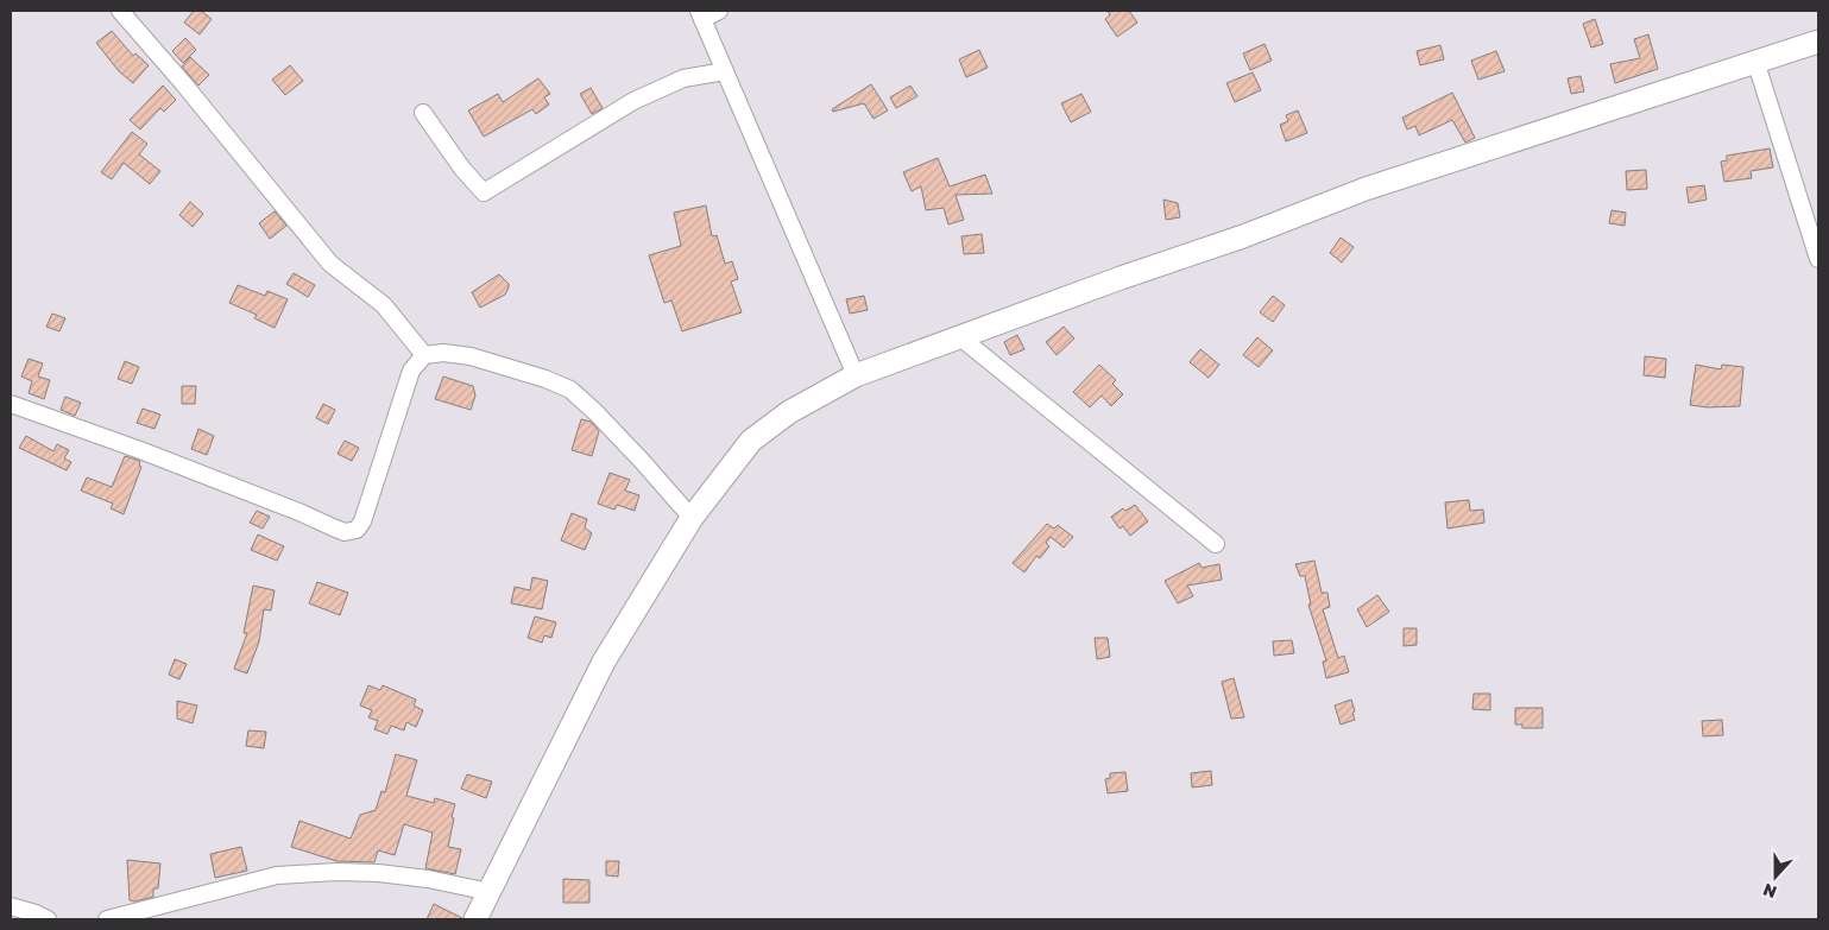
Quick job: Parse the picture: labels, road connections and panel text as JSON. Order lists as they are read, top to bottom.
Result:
{
  "north": "bottom"
}
